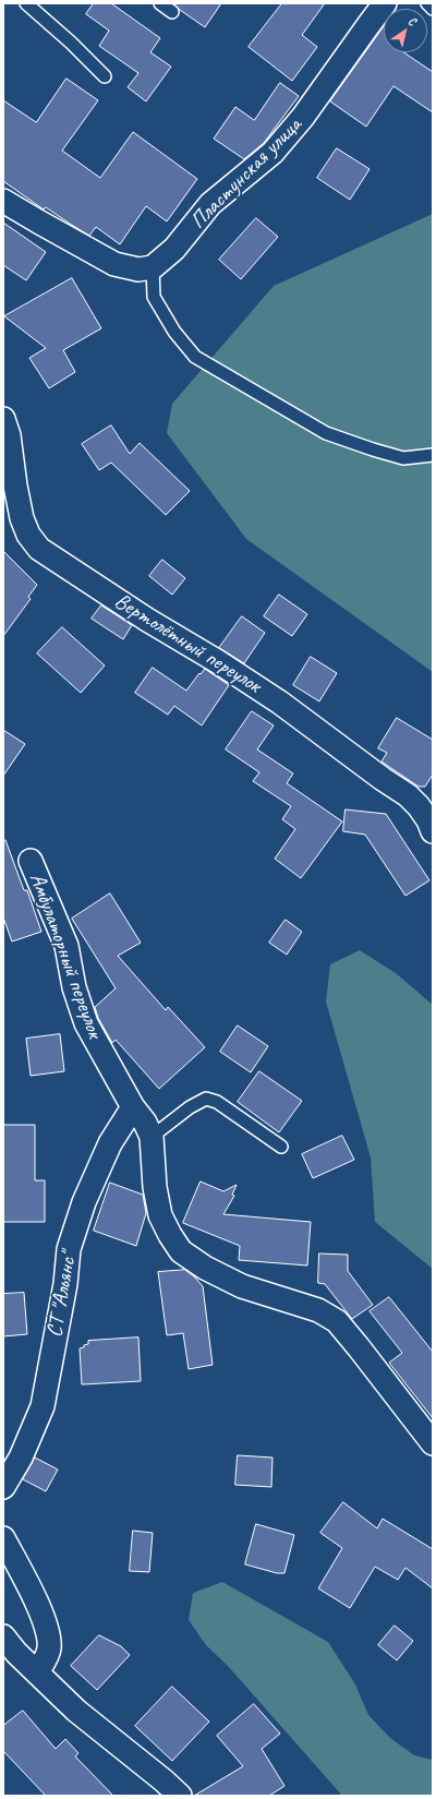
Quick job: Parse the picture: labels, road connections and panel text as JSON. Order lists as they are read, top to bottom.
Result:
{
  "streets": {
    "street": [
      "Пластунская улица",
      "Вертолётный переулок",
      "Амбулаторный переулок",
      "СТ \"Альянс\""
    ]
  },
  "crossings": [
    ["Амбулаторный переулок", "СТ \"Альянс\""]
  ],
  "north": "top right"
}
